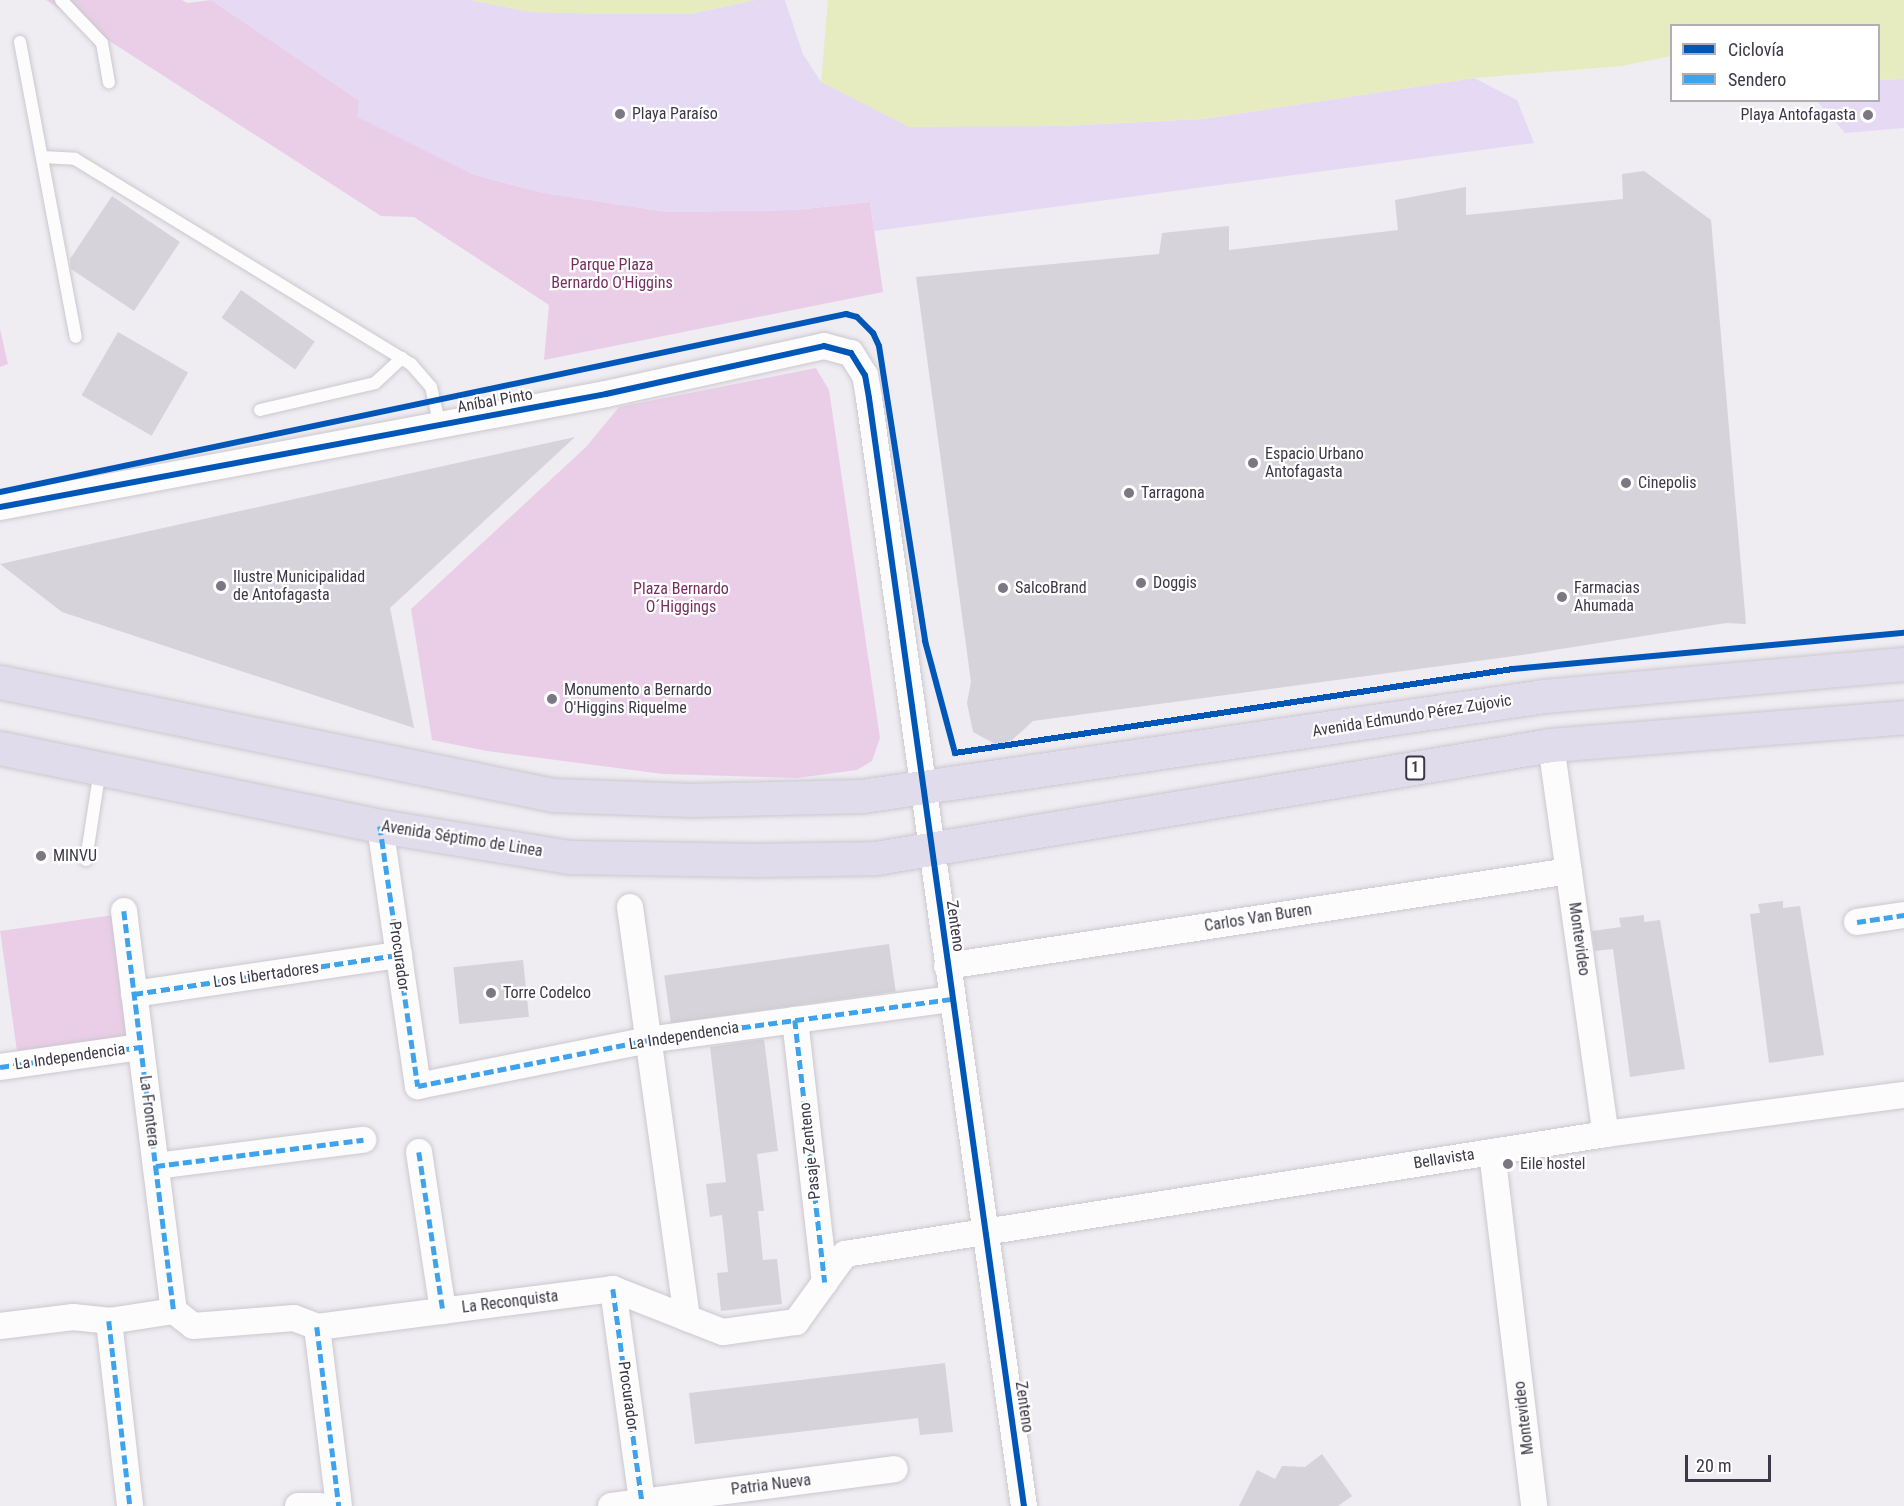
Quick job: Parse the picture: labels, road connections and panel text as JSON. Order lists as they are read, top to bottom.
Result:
{
  "streets": {
    "highway": ["Avenida Edmundo Pérez Zujovic", "1", "Avenida Séptimo de Linea"],
    "street": [
      "Aníbal Pinto",
      "Carlos Van Buren",
      "Zenteno",
      "Montevideo",
      "Procurador",
      "Los Libertadores",
      "La Independencia",
      "La Frontera",
      "Pasaje Zenteno",
      "Bellavista",
      "La Reconquista",
      "Patria Nueva"
    ]
  },
  "crossings": [
    ["Aníbal Pinto", "Zenteno"],
    ["Avenida Edmundo Pérez Zujovic", "Zenteno"],
    ["1", "Avenida Séptimo de Linea"],
    ["1", "Zenteno"],
    ["1", "Montevideo"],
    ["Avenida Séptimo de Linea", "Zenteno"],
    ["Avenida Séptimo de Linea", "Procurador"],
    ["Carlos Van Buren", "Zenteno"],
    ["Carlos Van Buren", "Montevideo"],
    ["Zenteno", "La Independencia"],
    ["Zenteno", "Bellavista"],
    ["Zenteno", "La Reconquista"],
    ["Montevideo", "Bellavista"],
    ["Procurador", "Los Libertadores"],
    ["Procurador", "La Independencia"],
    ["Procurador", "La Reconquista"],
    ["Procurador", "Patria Nueva"],
    ["Los Libertadores", "La Frontera"],
    ["La Independencia", "La Frontera"],
    ["La Independencia", "Pasaje Zenteno"],
    ["La Frontera", "La Reconquista"],
    ["Pasaje Zenteno", "La Reconquista"],
    ["Bellavista", "La Reconquista"]
  ],
  "parks": ["Parque Plaza Bernardo O'Higgins", "Plaza Bernardo O´Higgings"],
  "places": [
    "Playa Paraíso",
    "Playa Antofagasta",
    "Espacio Urbano Antofagasta",
    "Cinepolis",
    "Tarragona",
    "Doggis",
    "Ilustre Municipalidad de Antofagasta",
    "SalcoBrand",
    "Farmacias Ahumada",
    "Monumento a Bernardo O'Higgins Riquelme",
    "MINVU",
    "Torre Codelco",
    "Eile hostel"
  ],
  "legend": ["Ciclovía", "Sendero"],
  "scale_bar": "20 m"
}
